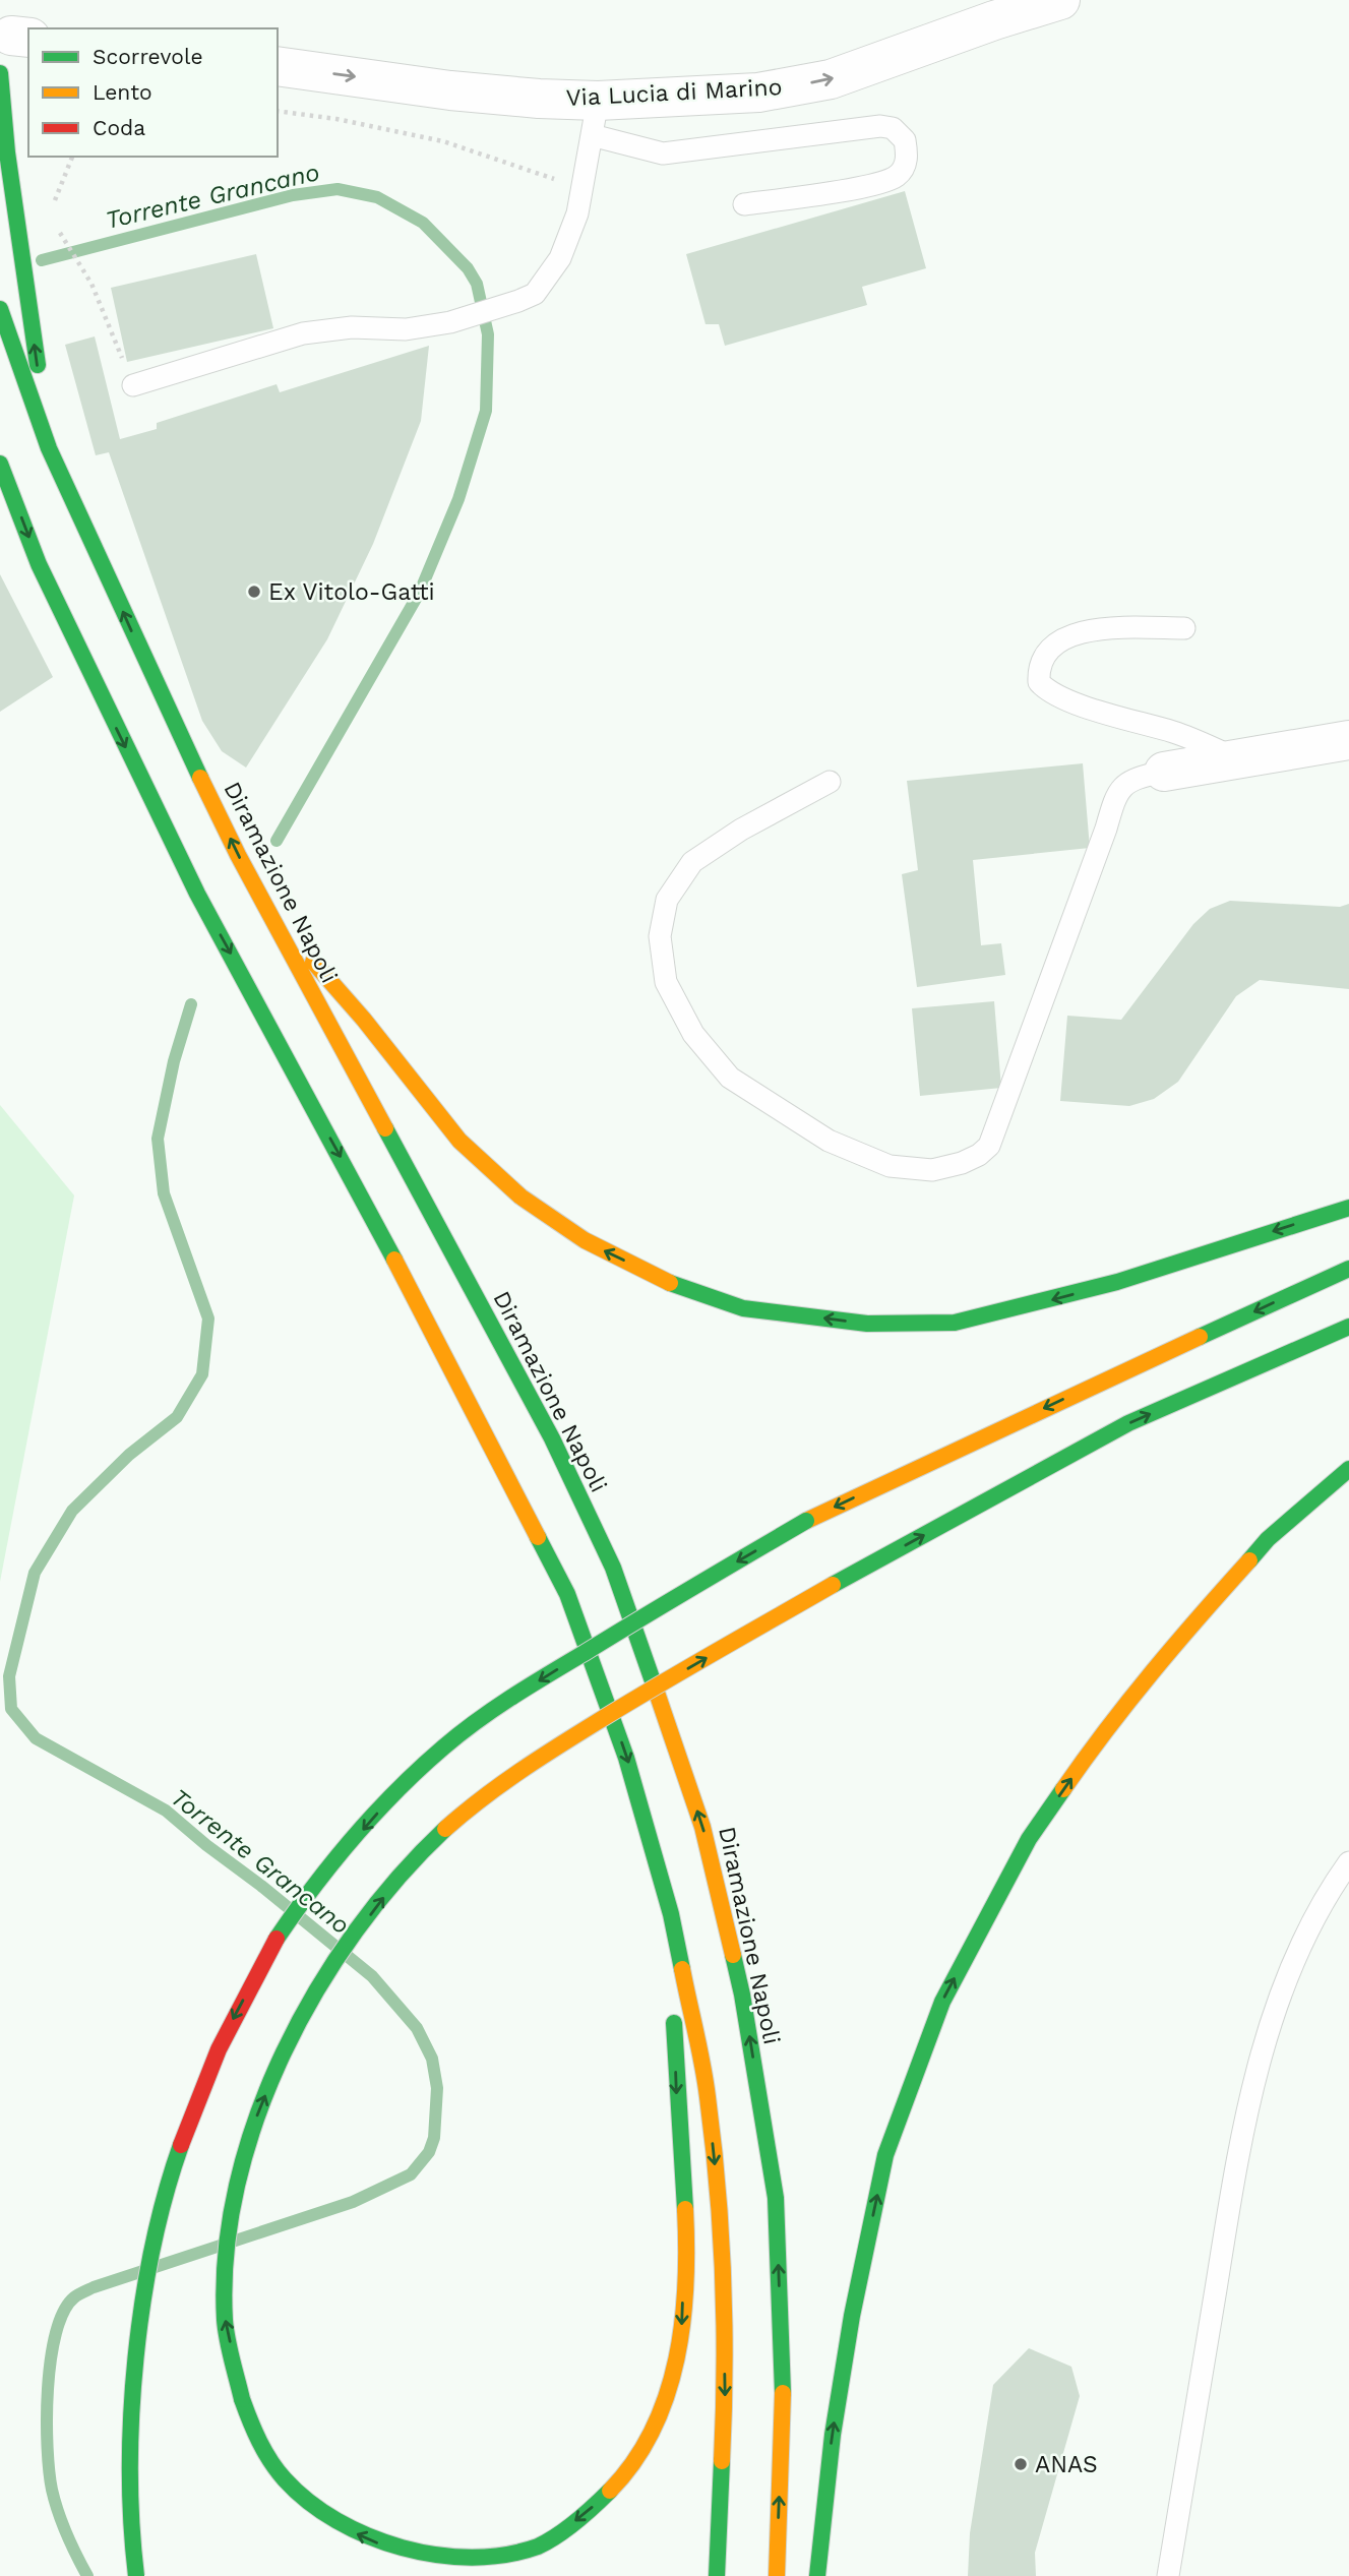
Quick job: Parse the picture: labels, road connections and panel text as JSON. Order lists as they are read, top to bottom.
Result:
{
  "streets": {
    "highway": ["Diramazione Napoli"],
    "street": ["Via Lucia di Marino"]
  },
  "one_way": ["Via Lucia di Marino"],
  "water": ["Torrente Grancano"],
  "places": ["Ex Vitolo-Gatti", "ANAS"],
  "legend": ["Scorrevole", "Lento", "Coda"]
}
